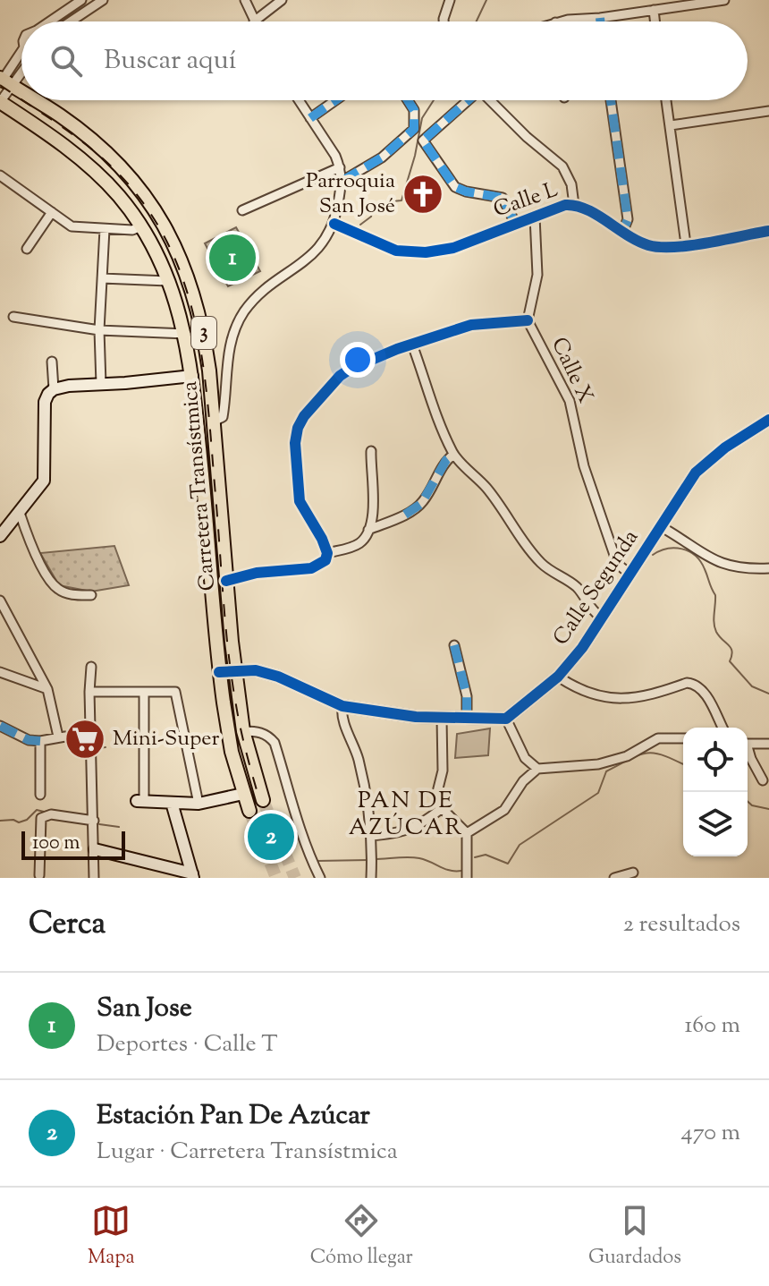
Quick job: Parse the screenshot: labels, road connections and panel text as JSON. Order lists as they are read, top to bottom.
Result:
{
  "streets": {
    "main road": ["3", "Carretera Transístmica"],
    "street": ["Calle L", "Calle X", "Calle Segunda"]
  },
  "crossings": [
    ["Calle L", "Calle X"],
    ["Calle X", "Calle Segunda"]
  ],
  "districts": ["PAN DE AZÚCAR"],
  "places": {
    "church": ["Parroquia San José"],
    "supermarket": ["Mini-Super"]
  },
  "scale_bar": "100 m",
  "page": {
    "search": "Buscar aquí",
    "pins": ["1", "2"],
    "scale": "100 m",
    "heading": ["Cerca", "2 resultados"],
    "list": [
      {
        "mark": "1",
        "name": "San Jose",
        "note": "Deportes · Calle T",
        "value": "160 m"
      },
      {
        "mark": "2",
        "name": "Estación Pan De Azúcar",
        "note": "Lugar · Carretera Transístmica",
        "value": "470 m"
      }
    ],
    "nav": ["Mapa", "Cómo llegar", "Guardados"]
  }
}
